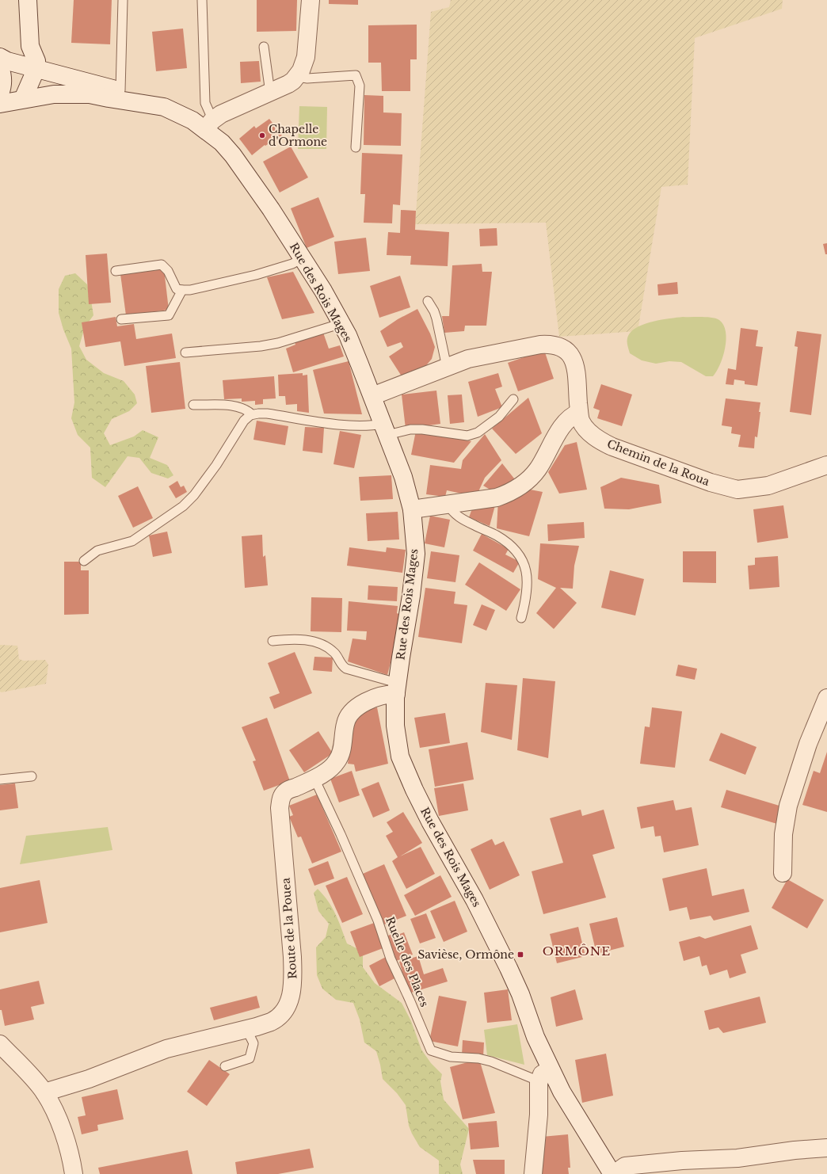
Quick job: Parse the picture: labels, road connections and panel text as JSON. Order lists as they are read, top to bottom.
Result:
{
  "streets": {
    "street": ["Rue des Rois Mages", "Chemin de la Roua", "Route de la Pouea"],
    "lane": ["Ruelle des Places"]
  },
  "crossings": [
    ["Rue des Rois Mages", "Chemin de la Roua"],
    ["Rue des Rois Mages", "Route de la Pouea"],
    ["Rue des Rois Mages", "Ruelle des Places"],
    ["Route de la Pouea", "Ruelle des Places"]
  ],
  "districts": ["ORMÔNE"],
  "places": {
    "other": ["Chapelle d'Ormone"],
    "transit": ["Savièse, Ormône"]
  }
}
